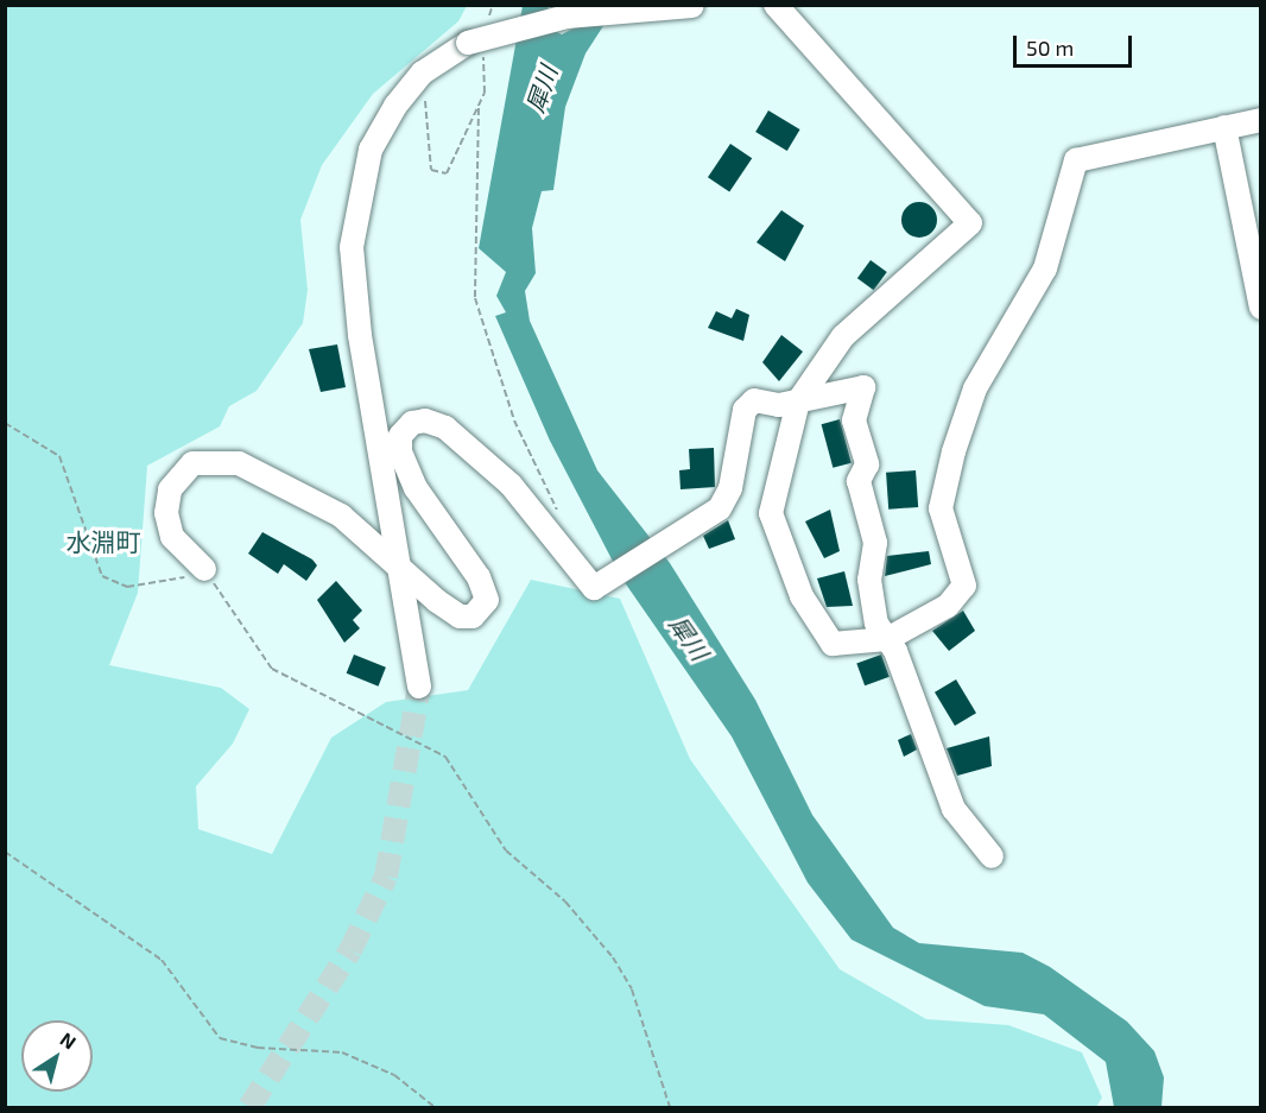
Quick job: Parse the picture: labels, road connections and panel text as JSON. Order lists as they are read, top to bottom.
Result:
{
  "districts": ["水淵町"],
  "water": ["犀川"],
  "scale_bar": "50 m",
  "north": "top right"
}
